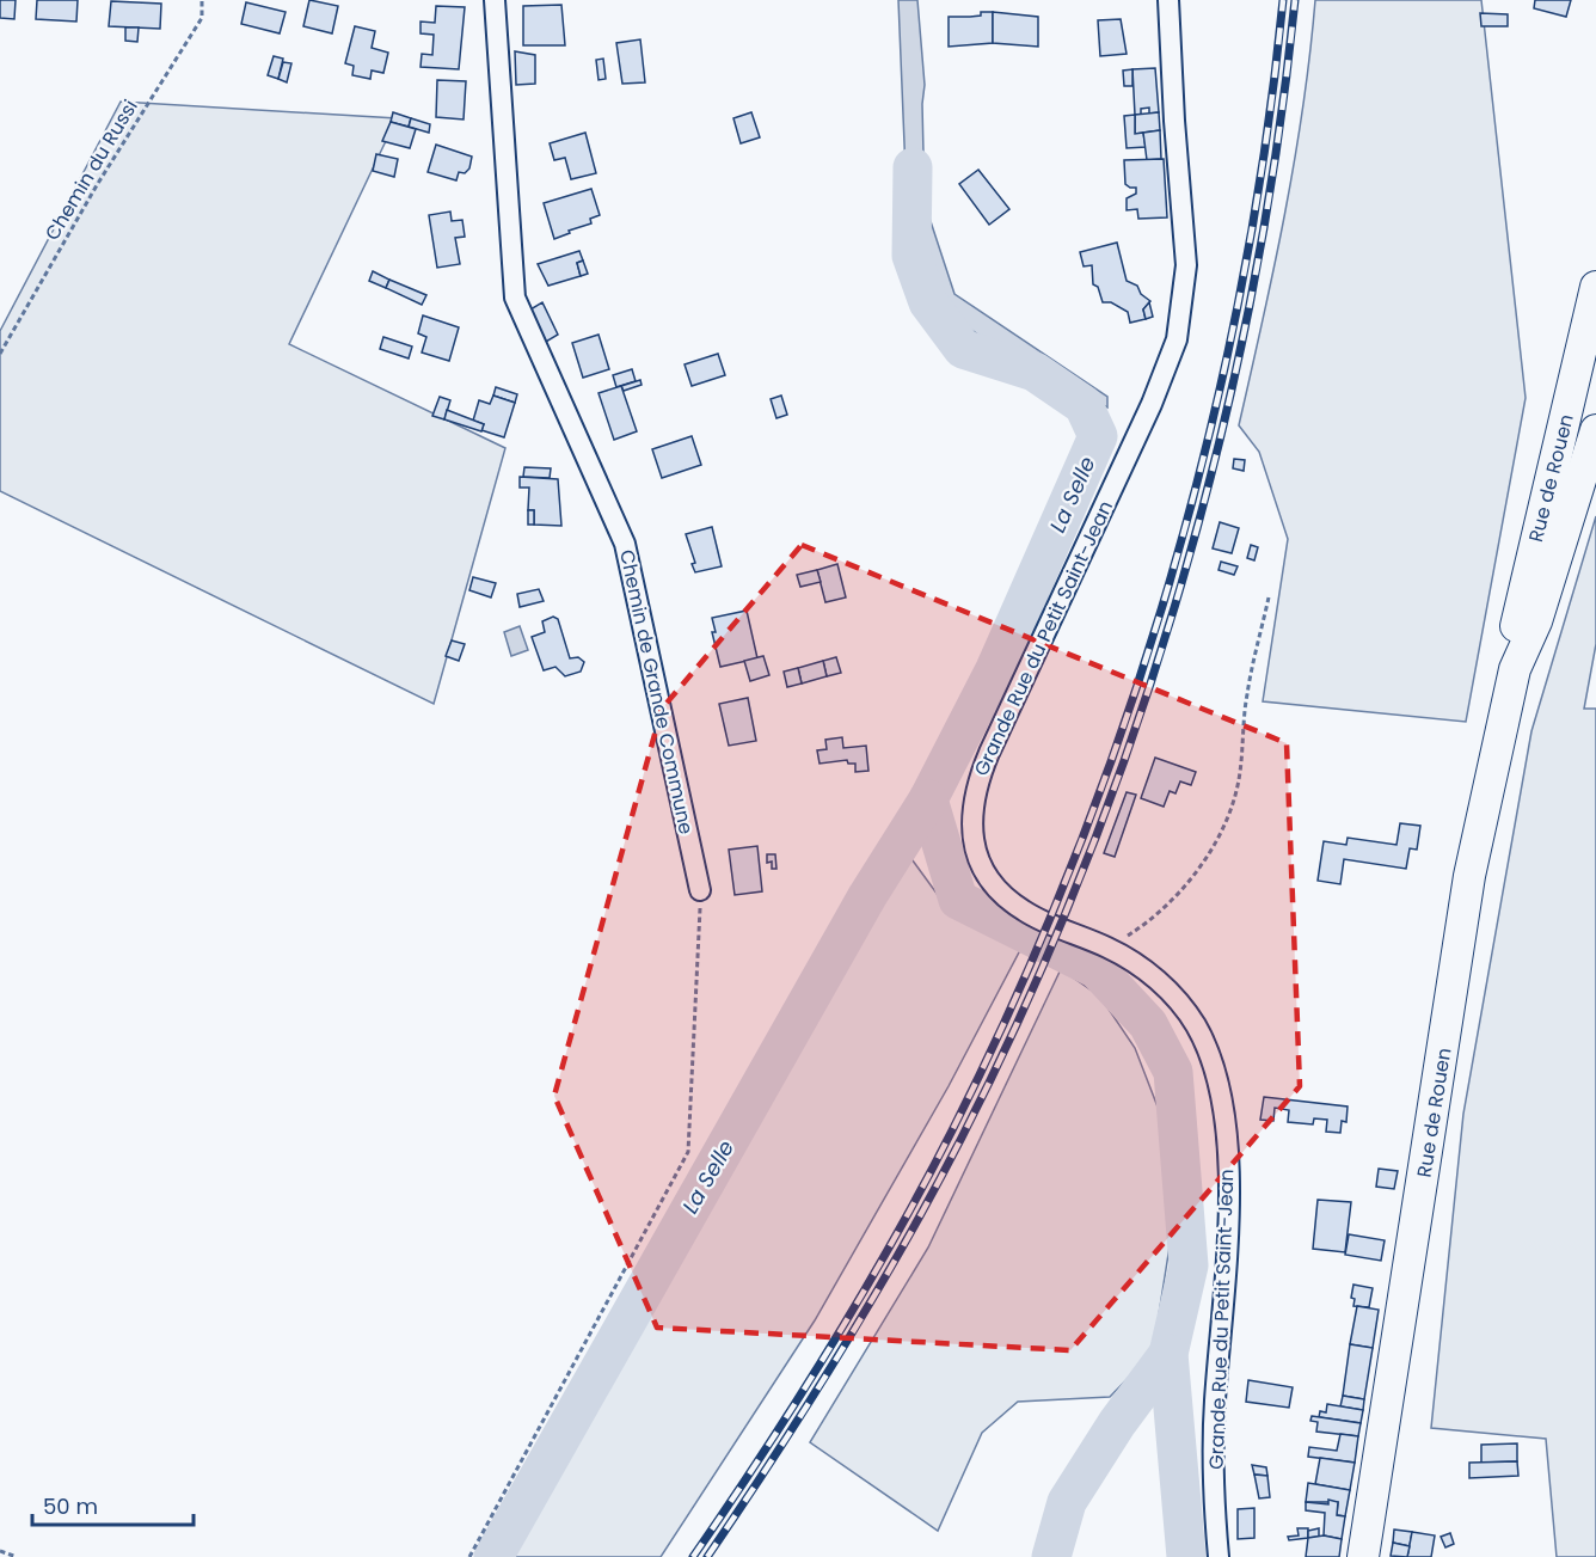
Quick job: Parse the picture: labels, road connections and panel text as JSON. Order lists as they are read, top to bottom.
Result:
{
  "streets": {
    "main road": ["Rue de Rouen"],
    "street": ["Grande Rue du Petit Saint-Jean", "Chemin de Grande Commune"],
    "path": ["Chemin du Russi"]
  },
  "water": ["La Selle"],
  "scale_bar": "50 m"
}
